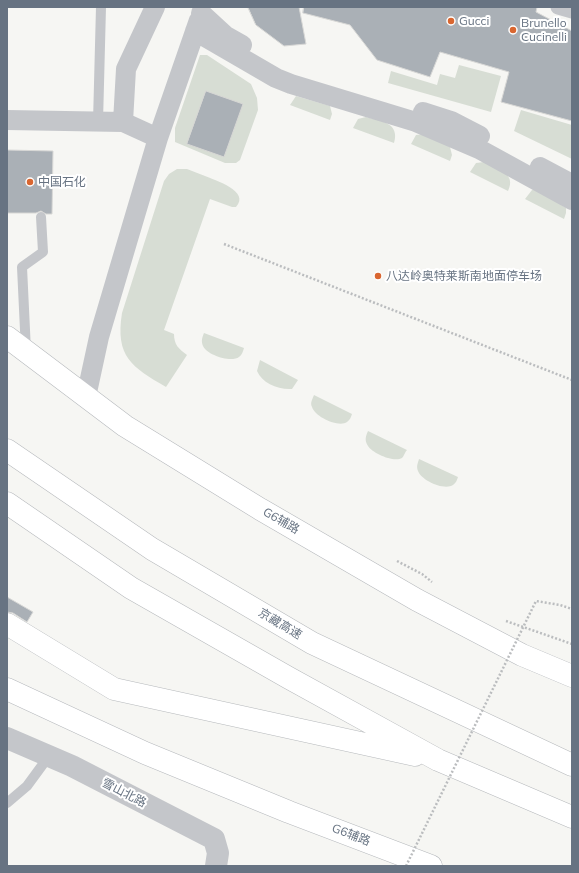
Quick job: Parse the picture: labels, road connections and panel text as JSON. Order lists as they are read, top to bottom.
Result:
{
  "streets": {
    "main road": ["G6辅路", "京藏高速"],
    "street": ["雪山北路"]
  },
  "places": [
    "Gucci",
    "Brunello Cucinelli",
    "中国石化",
    "八达岭奥特莱斯南地面停车场"
  ]
}
